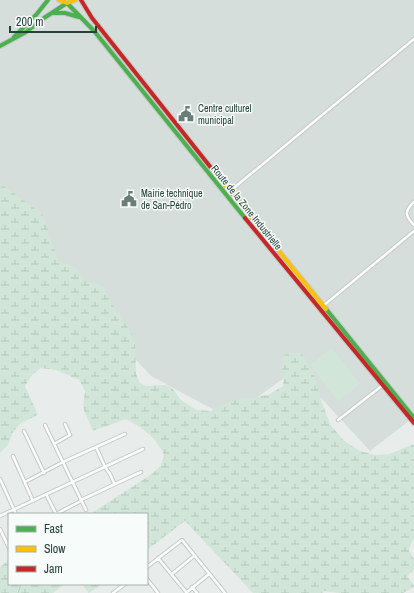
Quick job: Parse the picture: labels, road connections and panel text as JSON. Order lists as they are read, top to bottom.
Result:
{
  "streets": {
    "main road": ["Route de la Zone Industrielle"]
  },
  "places": {
    "public building": ["Centre culturel municipal", "Mairie technique de San-Pédro"]
  },
  "legend": ["Fast", "Slow", "Jam"],
  "scale_bar": "200 m"
}
